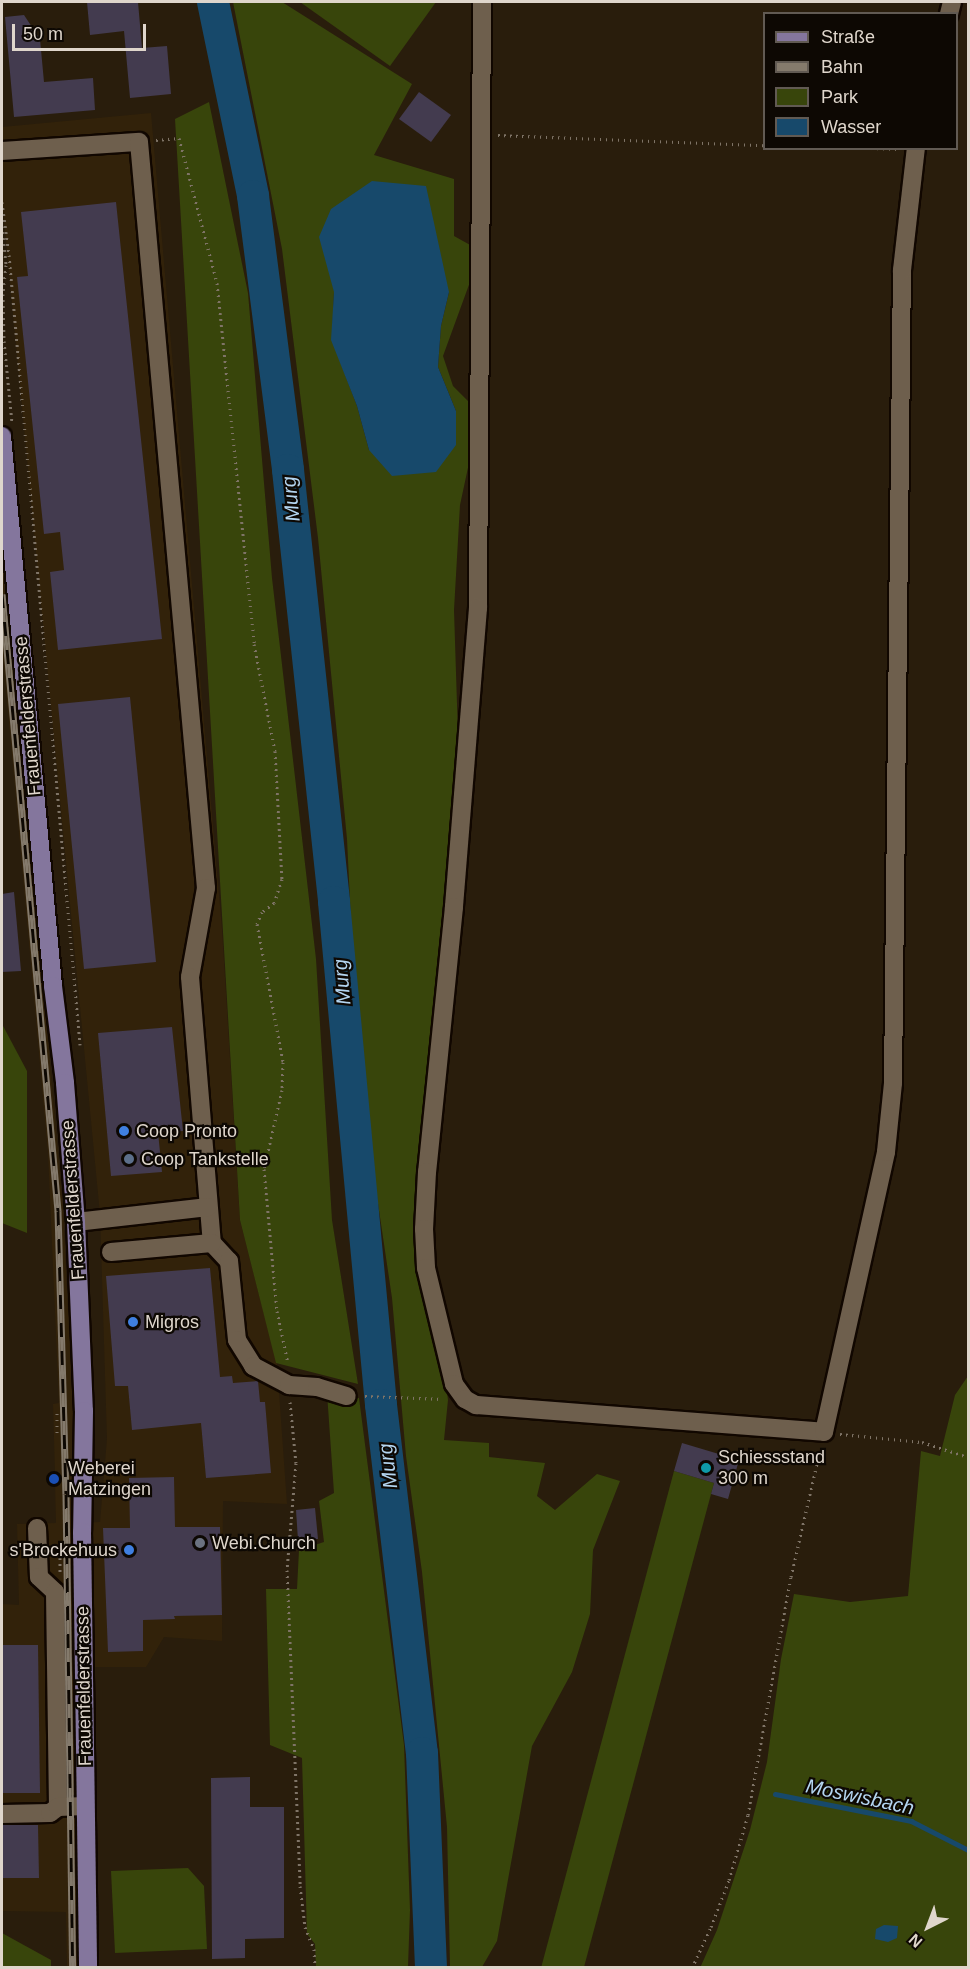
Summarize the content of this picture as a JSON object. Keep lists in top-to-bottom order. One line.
{"streets":{"main road":["Frauenfelderstrasse"]},"water":["Murg","Moswisbach"],"places":["Coop Pronto","Coop Tankstelle","Migros","Schiessstand 300 m","Weberei Matzingen","Webi.Church","s'Brockehuus"],"legend":["Straße","Bahn","Park","Wasser"],"scale_bar":"50 m","north":"bottom left"}
